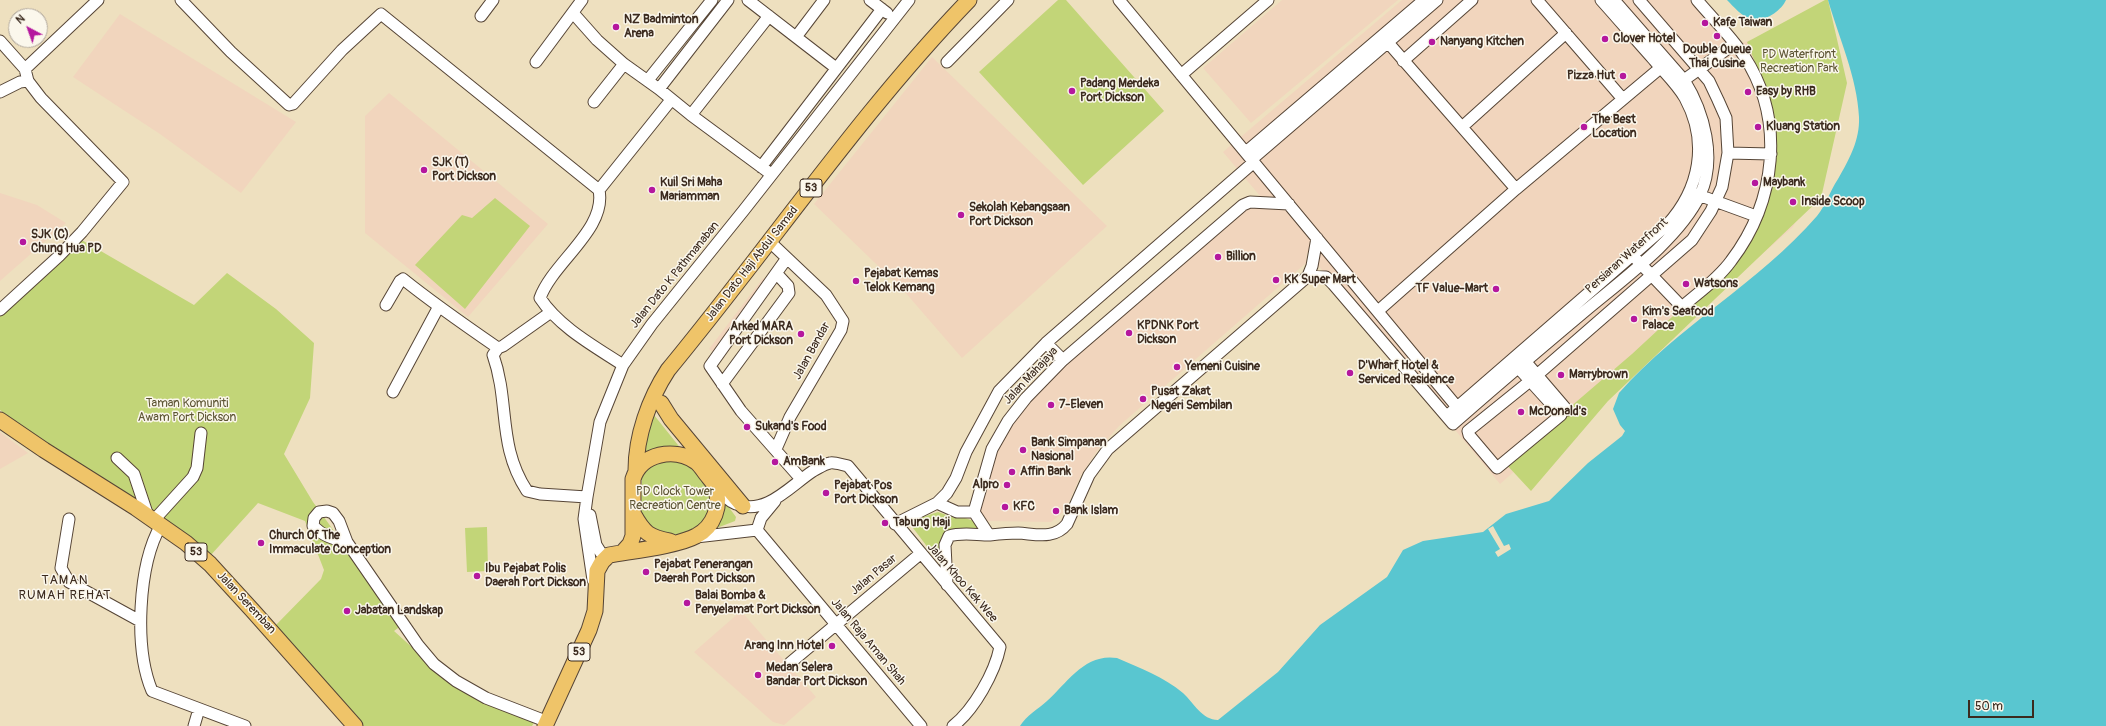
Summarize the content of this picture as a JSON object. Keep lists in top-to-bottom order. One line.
{"streets":{"main road":["53","Jalan Dato Haji Abdul Samad","Jalan Seremban"],"street":["Persiaran Waterfront","Jalan Dato K Pathmanaban","Jalan Bandar","Jalan Mahajaya","Jalan Pasar","Jalan Khoo Kek Wee","Jalan Raja Aman Shah"]},"crossings":[["53","Jalan Dato Haji Abdul Samad"],["53","Jalan Dato K Pathmanaban"],["Jalan Dato Haji Abdul Samad","Jalan Bandar"],["Jalan Pasar","Jalan Khoo Kek Wee"],["Jalan Pasar","Jalan Raja Aman Shah"]],"districts":["TAMAN RUMAH REHAT"],"parks":["PD Waterfront Recreation Park","Taman Komuniti Awam Port Dickson","PD Clock Tower Recreation Centre"],"places":["Kafe Taiwan","NZ Badminton Arena","Double Queue Thai Cusine","Clover Hotel","Nanyang Kitchen","Pizza Hut","Padang Merdeka Port Dickson","Easy by RHB","The Best Location","Kluang Station","SJK (T) Port Dickson","Maybank","Kuil Sri Maha Mariamman","Inside Scoop","Sekolah Kebangsaan Port Dickson","SJK (C) Chung Hua PD","Billion","KK Super Mart","Pejabat Kemas Telok Kemang","Watsons","TF Value-Mart","Kim's Seafood Palace","KPDNK Port Dickson","Arked MARA Port Dickson","Yemeni Cuisine","D'Wharf Hotel & Serviced Residence","Marrybrown","Pusat Zakat Negeri Sembilan","7-Eleven","McDonald's","Sukand's Food","Bank Simpanan Nasional","AmBank","Affin Bank","Alpro","Pejabat Pos Port Dickson","KFC","Bank Islam","Tabung Haji","Church Of The Immaculate Conception","Pejabat Penerangan Daerah Port Dickson","Ibu Pejabat Polis Daerah Port Dickson","Balai Bomba & Penyelamat Port Dickson","Jabatan Landskap","Arang Inn Hotel","Medan Selera Bandar Port Dickson"],"scale_bar":"50 m","north":"top left"}
